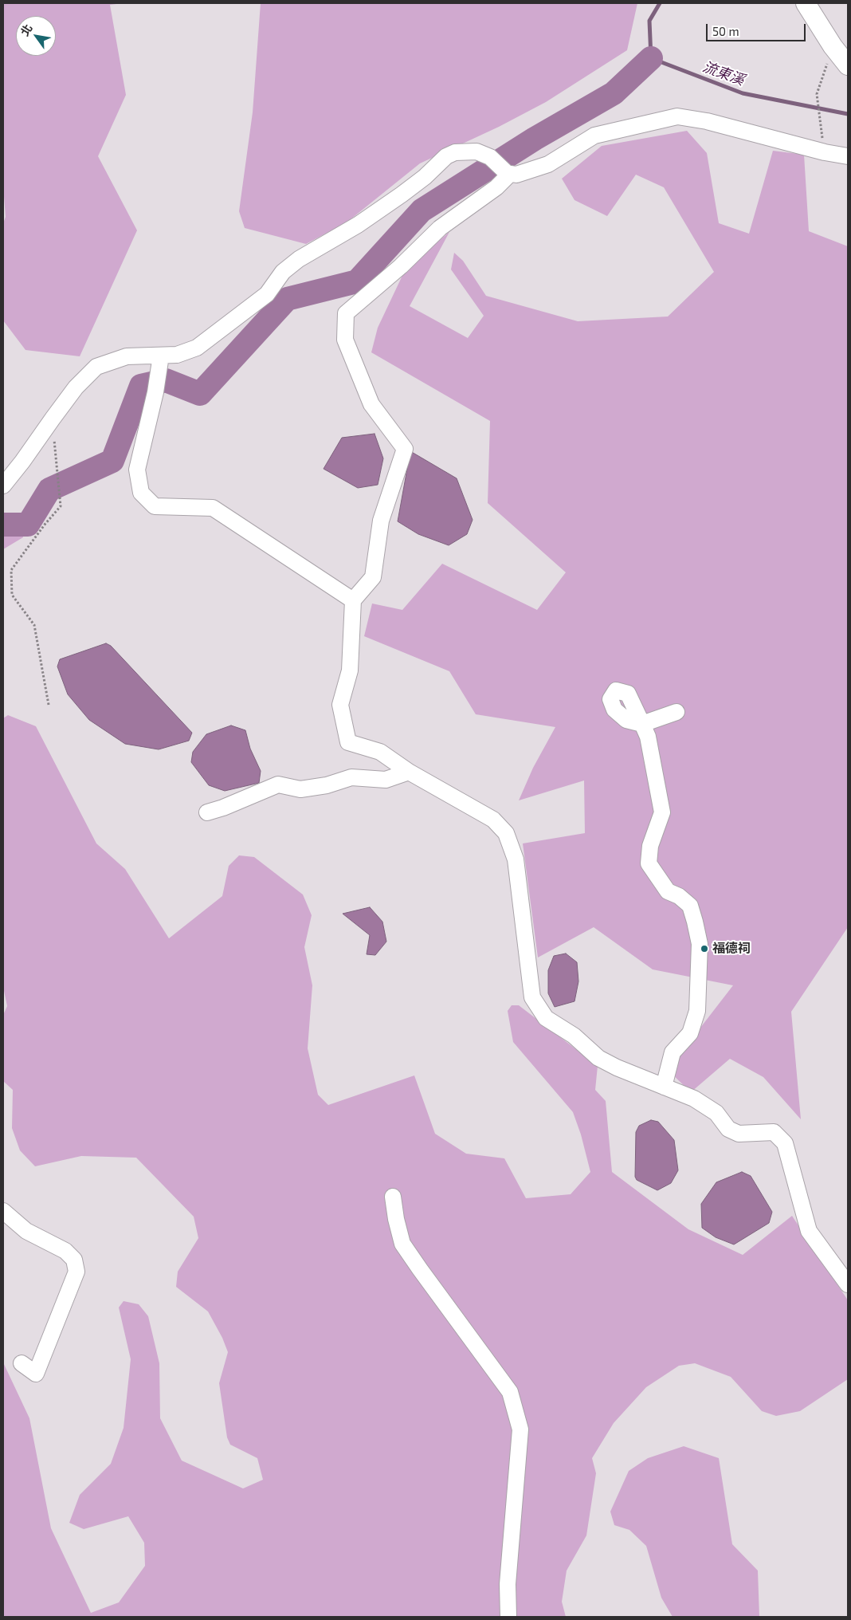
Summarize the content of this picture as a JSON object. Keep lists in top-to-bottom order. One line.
{"water":["流東溪"],"places":["福德祠"],"scale_bar":"50 m","north":"top left"}
